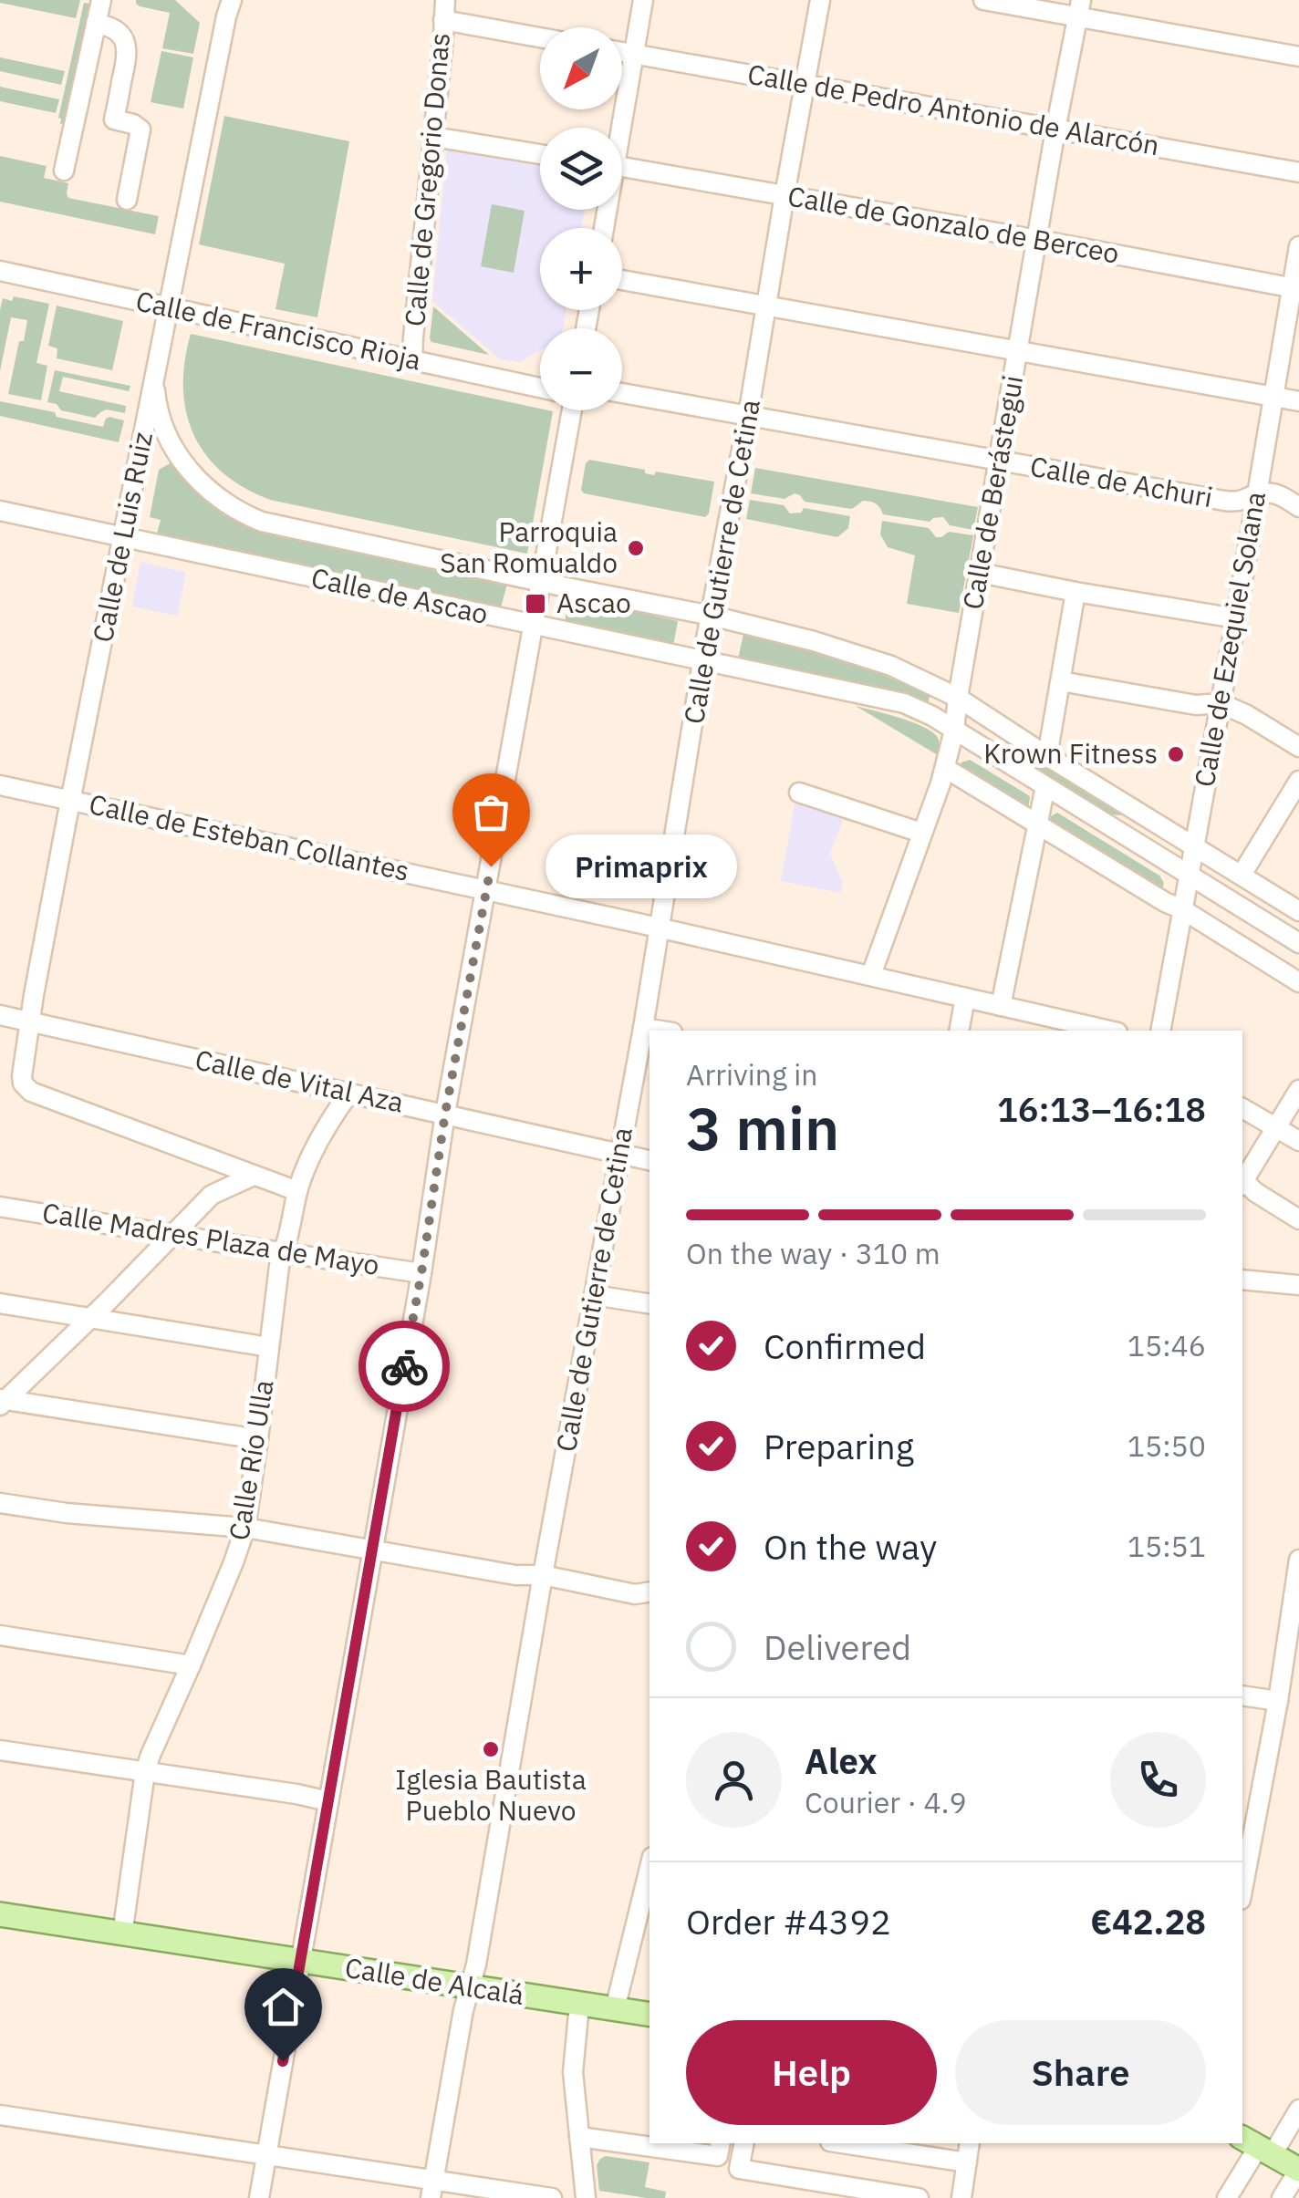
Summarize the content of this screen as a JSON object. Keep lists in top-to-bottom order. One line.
{"streets":{"main road":["Calle de Alcalá"],"street":["Calle de Pedro Antonio de Alarcón","Calle de Gregorio Donas","Calle de Gonzalo de Berceo","Calle de Francisco Rioja","Calle de Achuri","Calle de Berástegui","Calle de Luis Ruiz","Calle de Gutierre de Cetina","Calle de Ascao","Calle de Ezequiel Solana","Calle de Esteban Collantes","Calle de Vital Aza","Calle Madres Plaza de Mayo","Calle Río Ulla"]},"crossings":[["Calle de Pedro Antonio de Alarcón","Calle de Berástegui"],["Calle de Pedro Antonio de Alarcón","Calle de Gutierre de Cetina"],["Calle de Gregorio Donas","Calle de Francisco Rioja"],["Calle de Gonzalo de Berceo","Calle de Berástegui"],["Calle de Gonzalo de Berceo","Calle de Gutierre de Cetina"],["Calle de Gonzalo de Berceo","Calle de Ezequiel Solana"],["Calle de Francisco Rioja","Calle de Luis Ruiz"],["Calle de Achuri","Calle de Berástegui"],["Calle de Achuri","Calle de Gutierre de Cetina"],["Calle de Achuri","Calle de Ezequiel Solana"],["Calle de Berástegui","Calle de Ascao"],["Calle de Berástegui","Calle de Esteban Collantes"],["Calle de Luis Ruiz","Calle de Ascao"],["Calle de Luis Ruiz","Calle de Esteban Collantes"],["Calle de Luis Ruiz","Calle de Vital Aza"],["Calle de Gutierre de Cetina","Calle de Ascao"],["Calle de Gutierre de Cetina","Calle de Esteban Collantes"],["Calle de Gutierre de Cetina","Calle de Vital Aza"],["Calle de Gutierre de Cetina","Calle de Alcalá"],["Calle de Vital Aza","Calle Río Ulla"],["Calle Madres Plaza de Mayo","Calle Río Ulla"],["Calle Río Ulla","Calle de Alcalá"]],"places":{"other":["Parroquia San Romualdo","Krown Fitness","Primaprix","Iglesia Bautista Pueblo Nuevo"],"transit":["Ascao"]},"north":"bottom left","page":{"map_buttons":["+","−"],"bubble":"Primaprix","heading":["3 min","Arriving in","16:13–16:18"],"panel":["Alex","Courier · 4.9","Order #4392","€42.28"],"bar":"On the way · 310 m","list":[["Confirmed","15:46"],["Preparing","15:50"],["On the way","15:51"],"Delivered"],"buttons":["Help","Share"]}}
